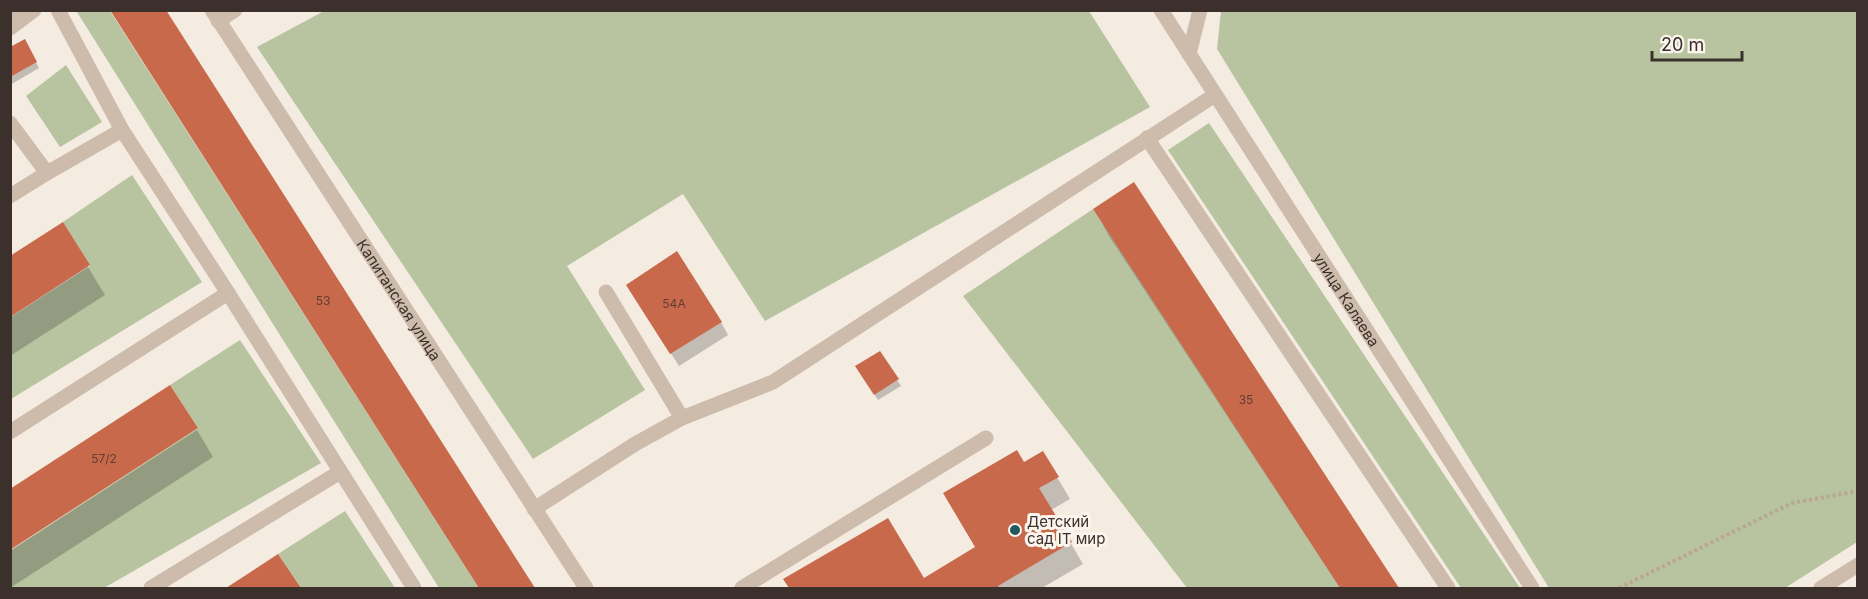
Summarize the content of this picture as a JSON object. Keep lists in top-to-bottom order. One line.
{"streets":{"street":["Капитанская улица","улица Каляева"]},"places":["Детский сад IT мир"],"house_numbers":["53","54А","35","57/2"],"scale_bar":"20 m"}
